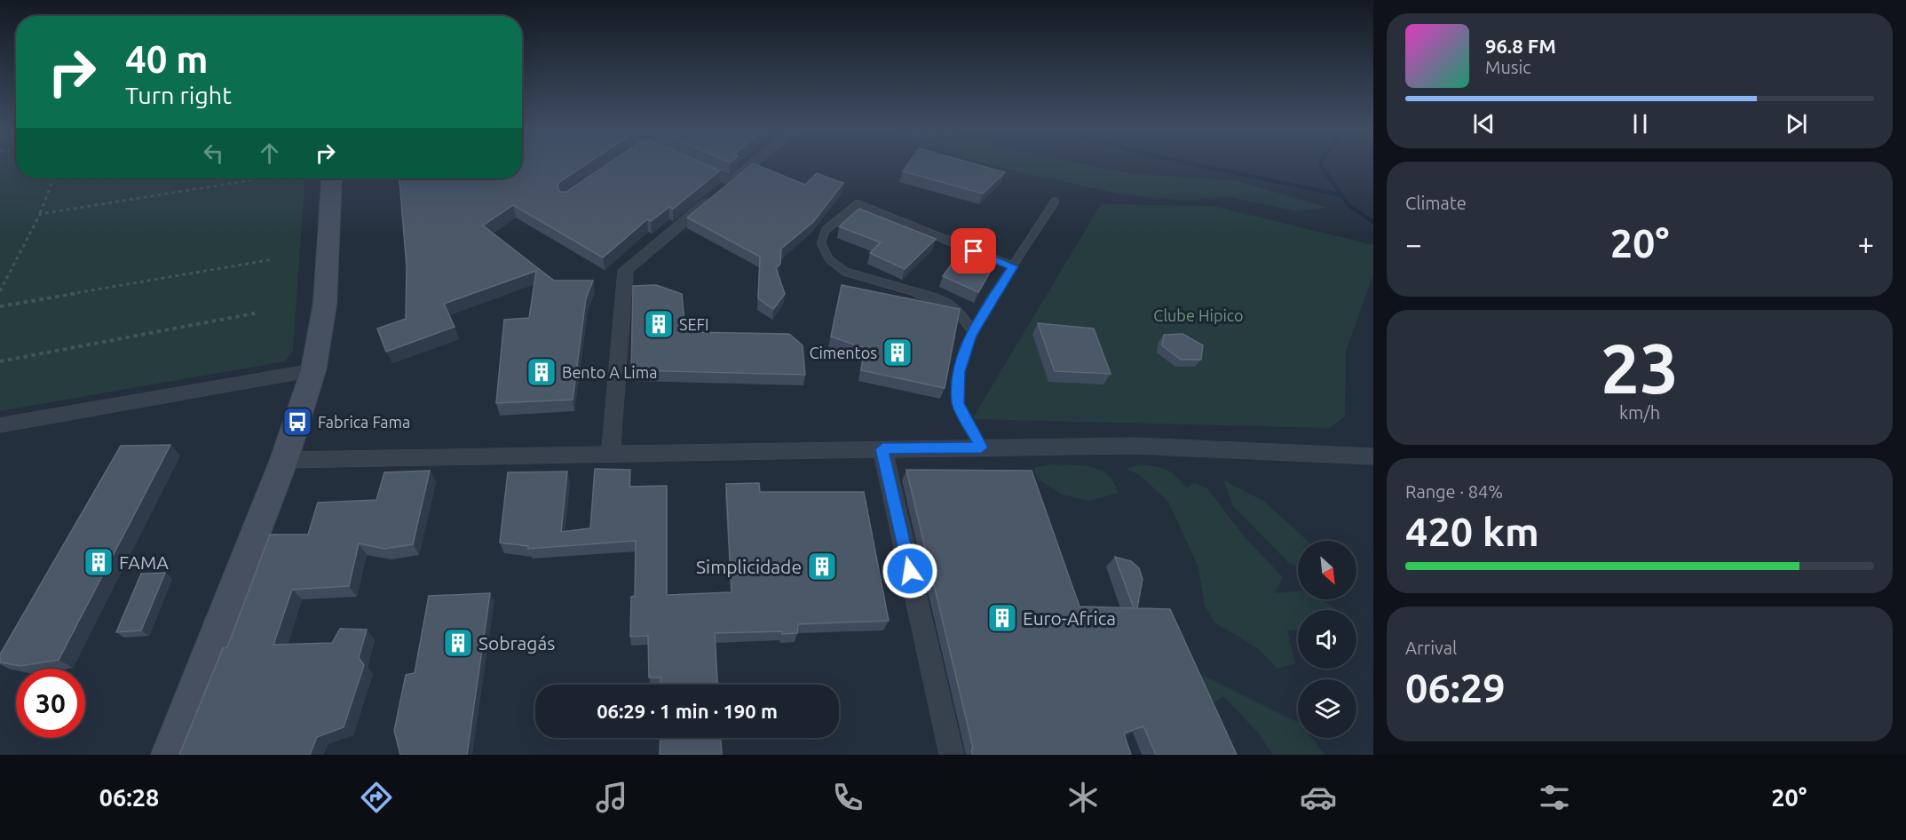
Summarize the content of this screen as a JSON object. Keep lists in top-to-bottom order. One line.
{"parks":["Clube Hipico"],"places":{"building":["SEFI","Cimentos","Bento A Lima","FAMA","Simplicidade","Euro-Africa","Sobragás"],"bus stop":["Fabrica Fama"]},"north":"bottom right","page":{"turn":["40 m","Turn right"],"song":["96.8 FM","Music"],"tile":["Climate",["23","km/h"],["Range · 84%","420 km"],["Arrival","06:29"]],"heat":["−","20°","+"],"limit":"30","trip":"06:29 · 1 min · 190 m","tabs":["06:28","20°"]}}
